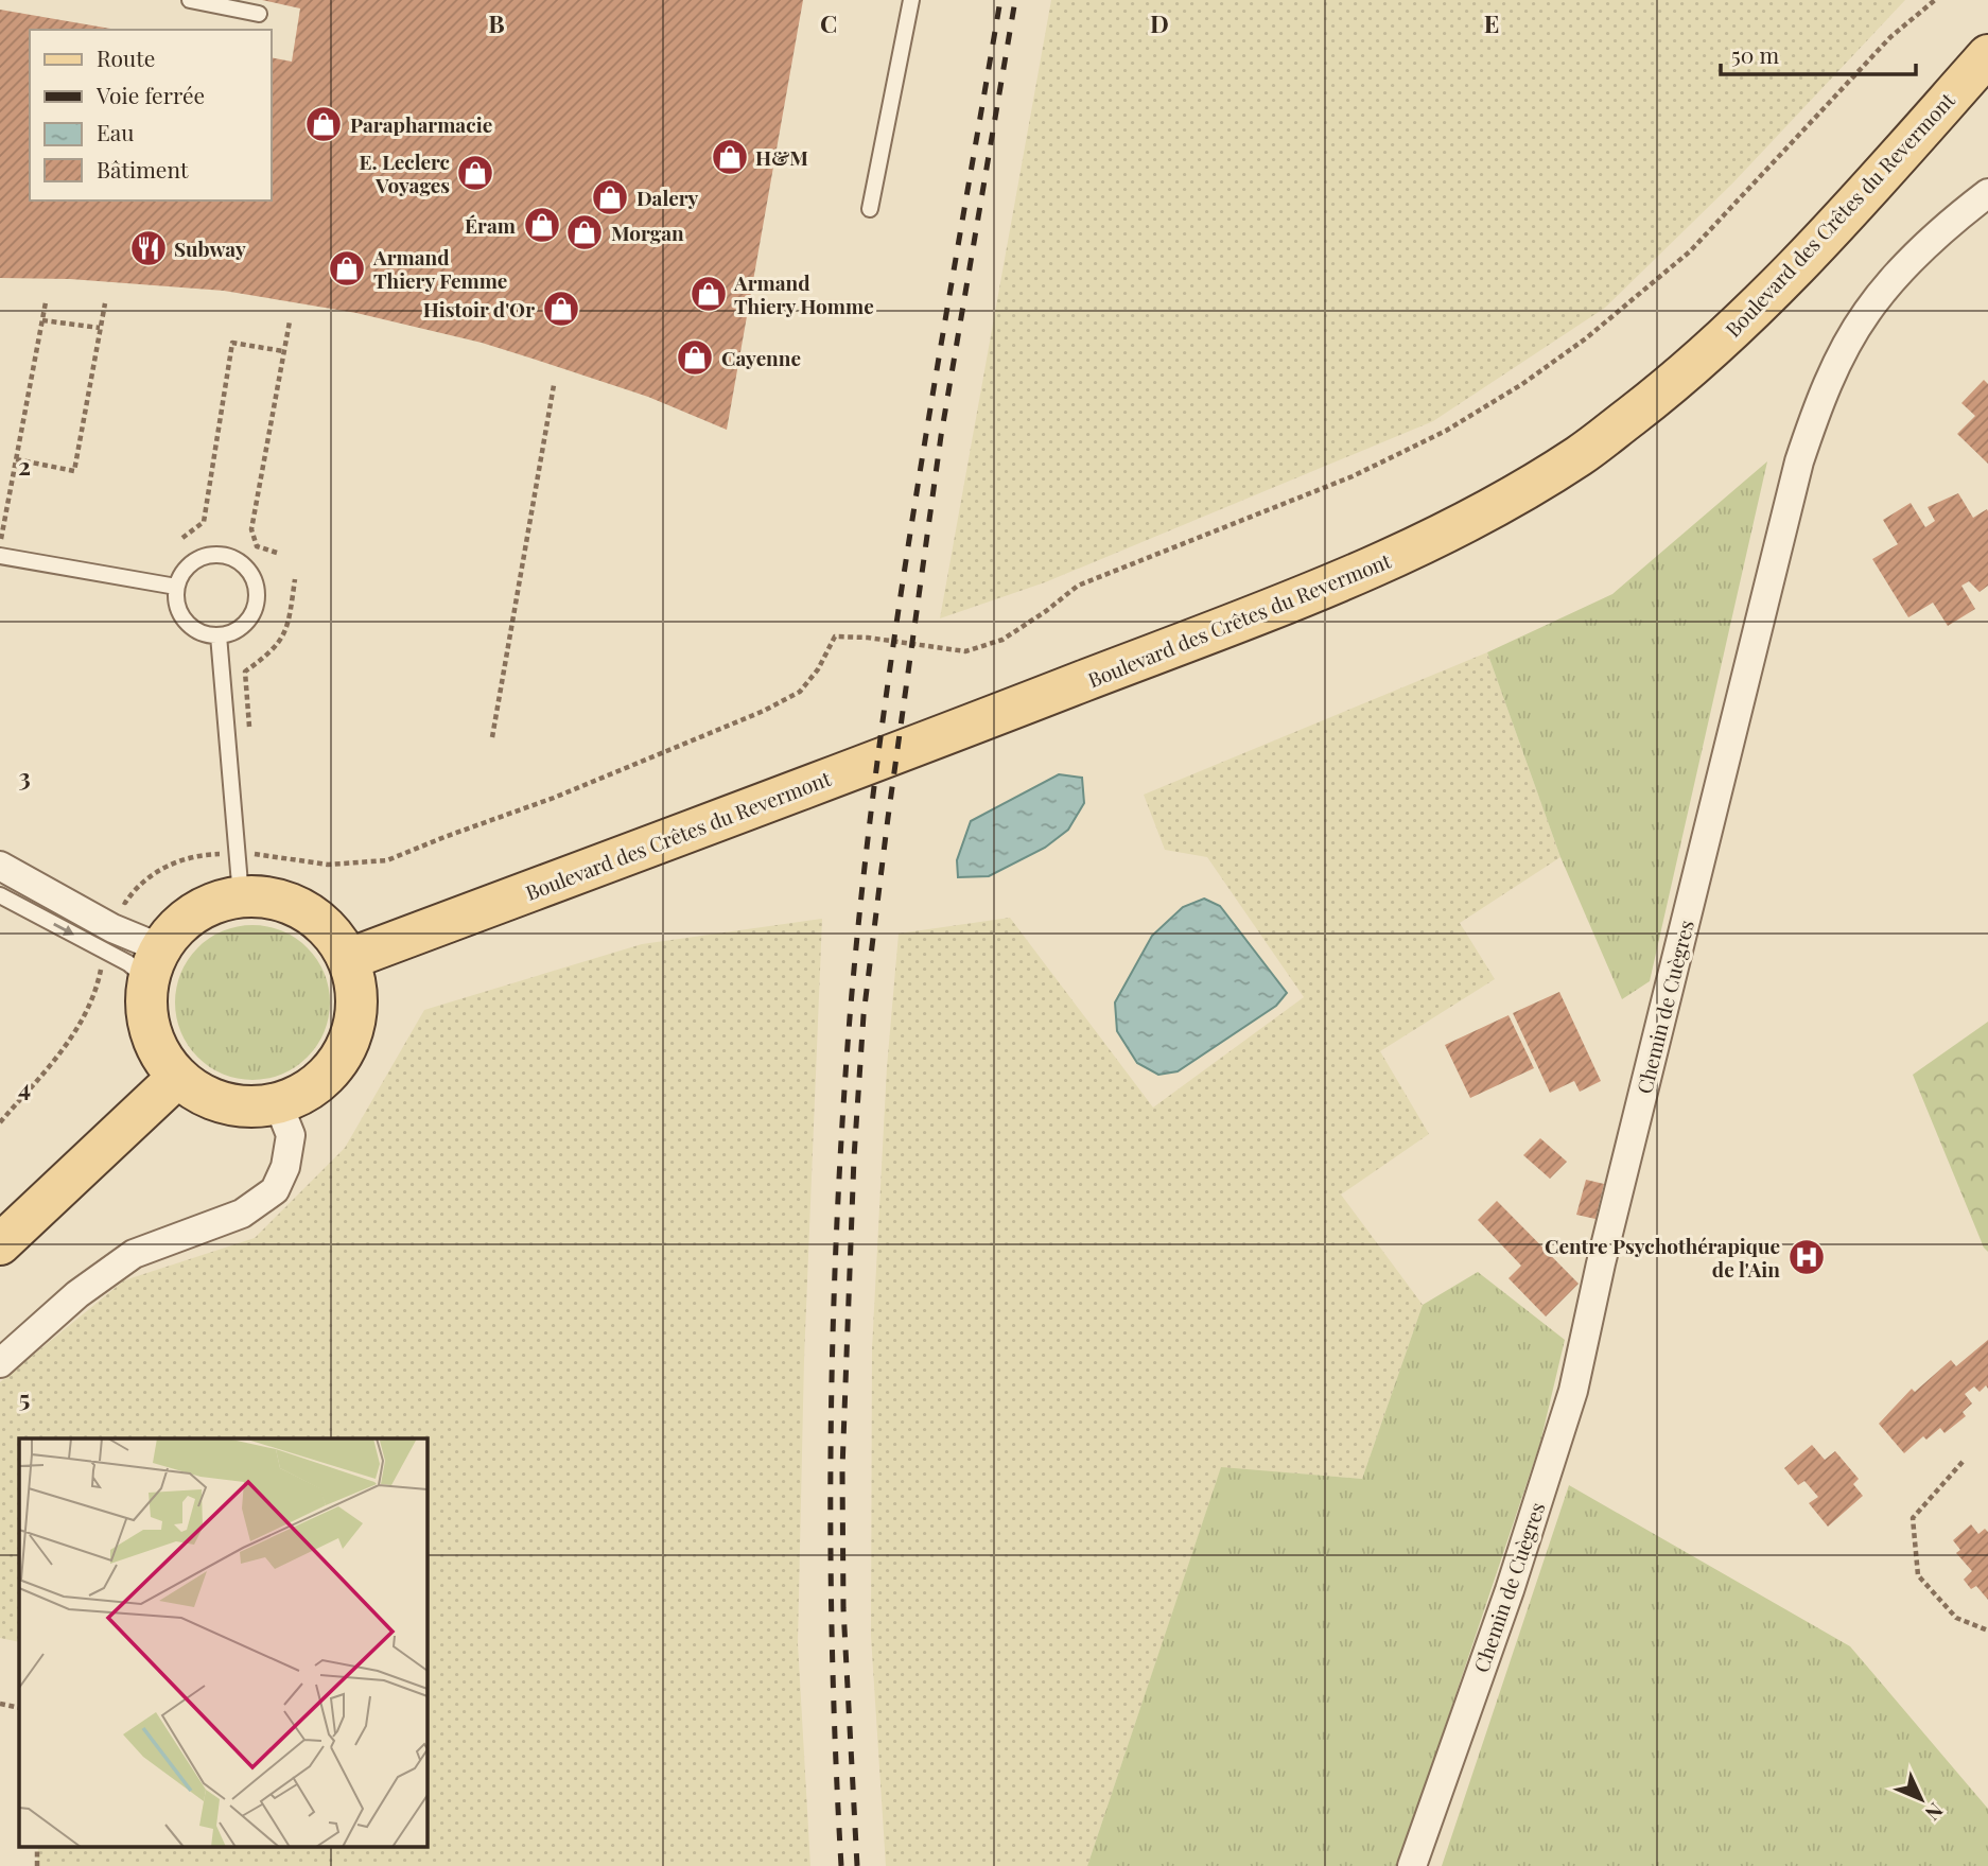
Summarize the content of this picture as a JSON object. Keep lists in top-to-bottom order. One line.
{"streets":{"main road":["Boulevard des Crêtes du Revermont"],"street":["Chemin de Cuègres"]},"places":{"shop":["Parapharmacie","H&M","E. Leclerc Voyages","Dalery","Éram","Morgan","Armand Thiery Femme","Armand Thiery Homme","Histoir d'Or","Cayenne"],"restaurant":["Subway"],"hospital":["Centre Psychothérapique de l'Ain"]},"legend":["Route","Voie ferrée","Eau","Bâtiment"],"scale_bar":"50 m","north":"bottom right","grid":{"columns":["B","C","D","E"],"rows":["2","3","4","5"]}}
